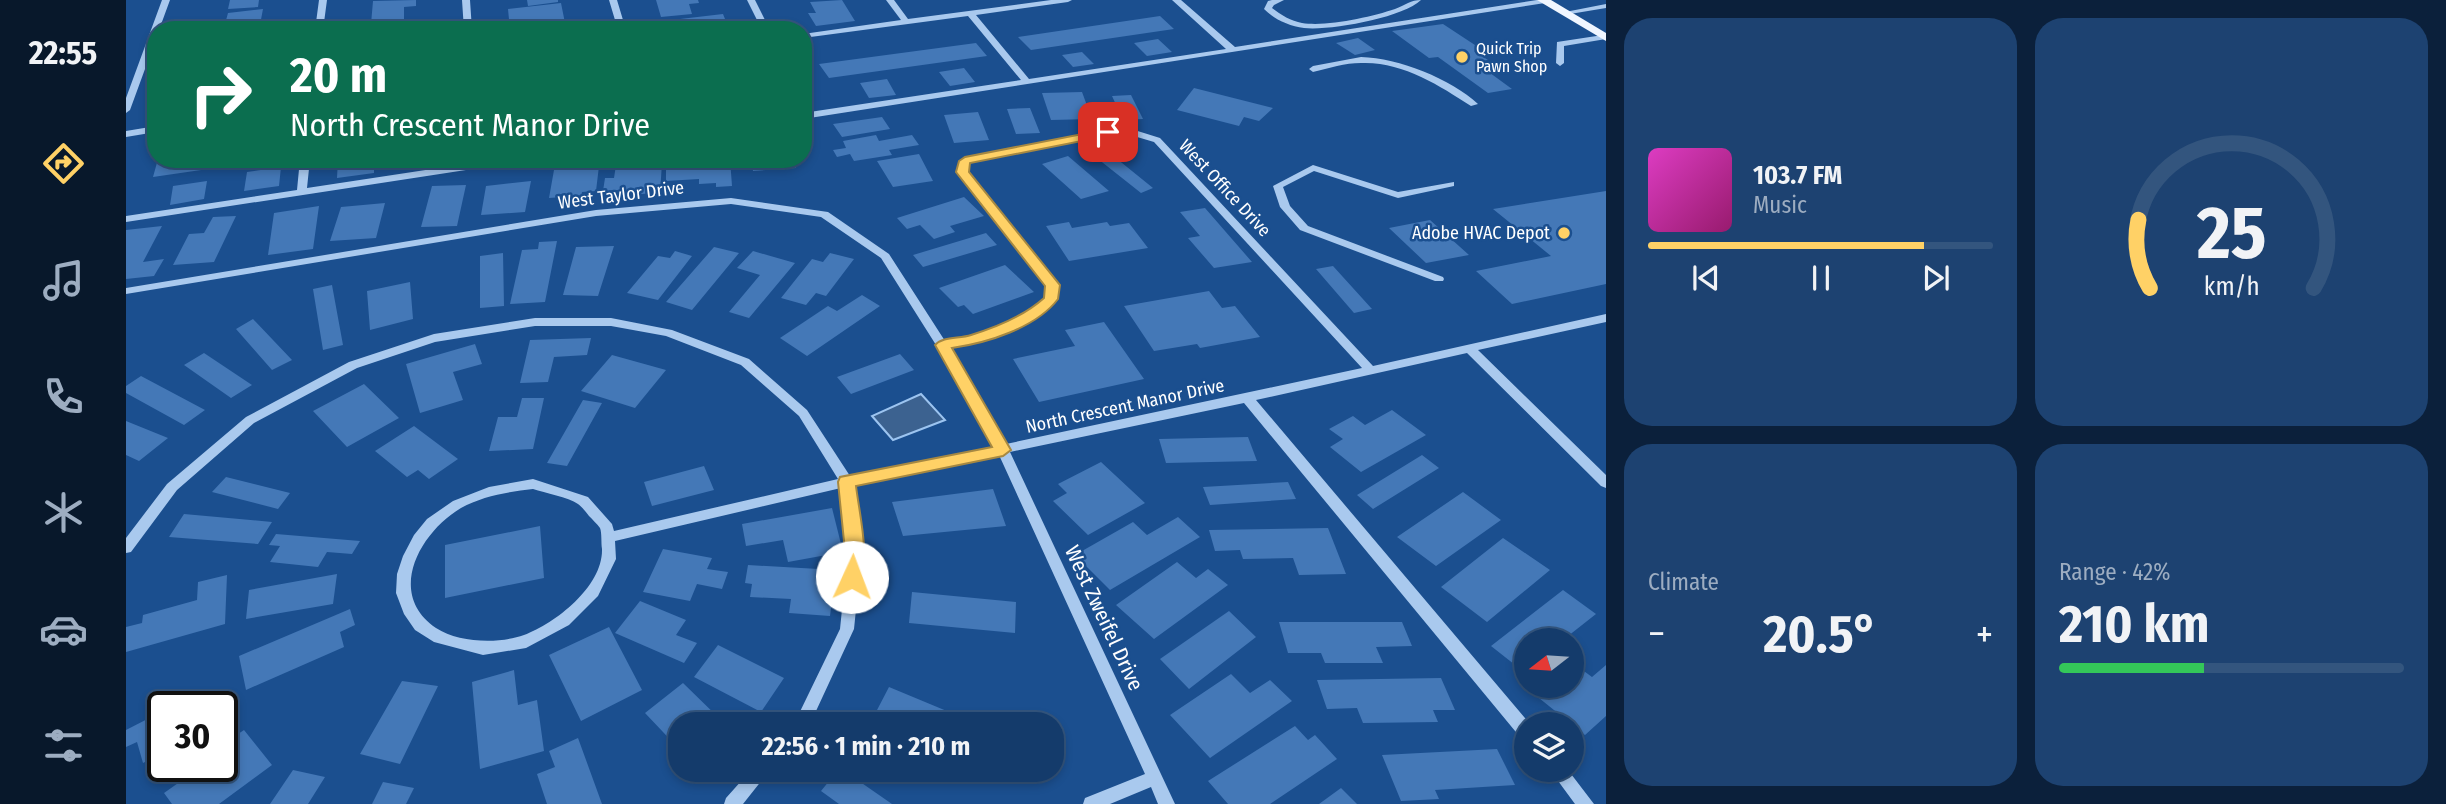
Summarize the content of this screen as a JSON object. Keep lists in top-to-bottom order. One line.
{"streets":{"street":["West Office Drive","West Taylor Drive","North Crescent Manor Drive","West Zweifel Drive"]},"crossings":[["West Office Drive","West Taylor Drive"],["West Office Drive","North Crescent Manor Drive"],["West Taylor Drive","North Crescent Manor Drive"],["West Taylor Drive","West Zweifel Drive"],["North Crescent Manor Drive","West Zweifel Drive"]],"places":["Quick Trip Pawn Shop","Adobe HVAC Depot"],"north":"left","page":{"tabs":"22:55","turn":["20 m","North Crescent Manor Drive"],"song":["103.7 FM","Music"],"tile":["Climate",["Range · 42%","210 km"]],"heat":["−","20.5°","+"],"limit":"30","trip":"22:56 · 1 min · 210 m","gauge":["25","km/h"]}}
